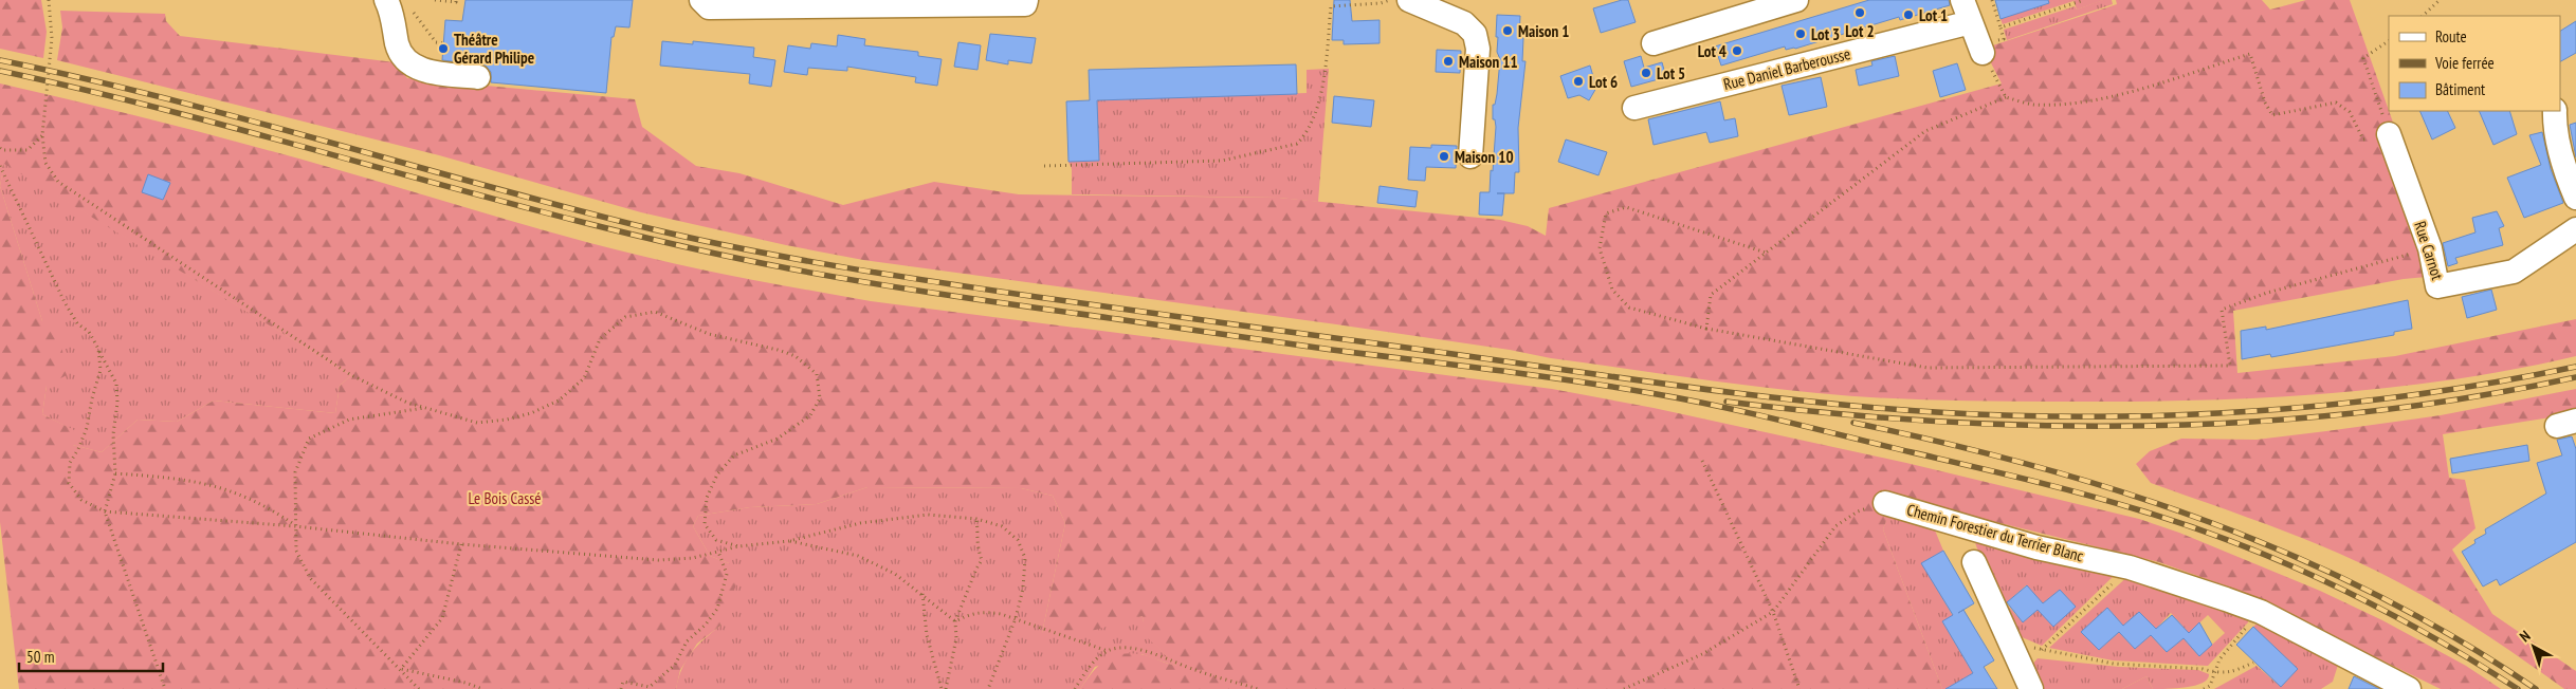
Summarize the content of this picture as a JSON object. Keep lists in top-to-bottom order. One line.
{"streets":{"street":["Rue Daniel Barberousse","Rue Carnot","Chemin Forestier du Terrier Blanc"]},"parks":["Le Bois Cassé"],"places":["Lot 2","Lot 1","Maison 1","Lot 3","Théâtre Gérard Philipe","Lot 4","Maison 11","Lot 5","Lot 6","Maison 10"],"legend":["Route","Voie ferrée","Bâtiment"],"scale_bar":"50 m","north":"top left"}
